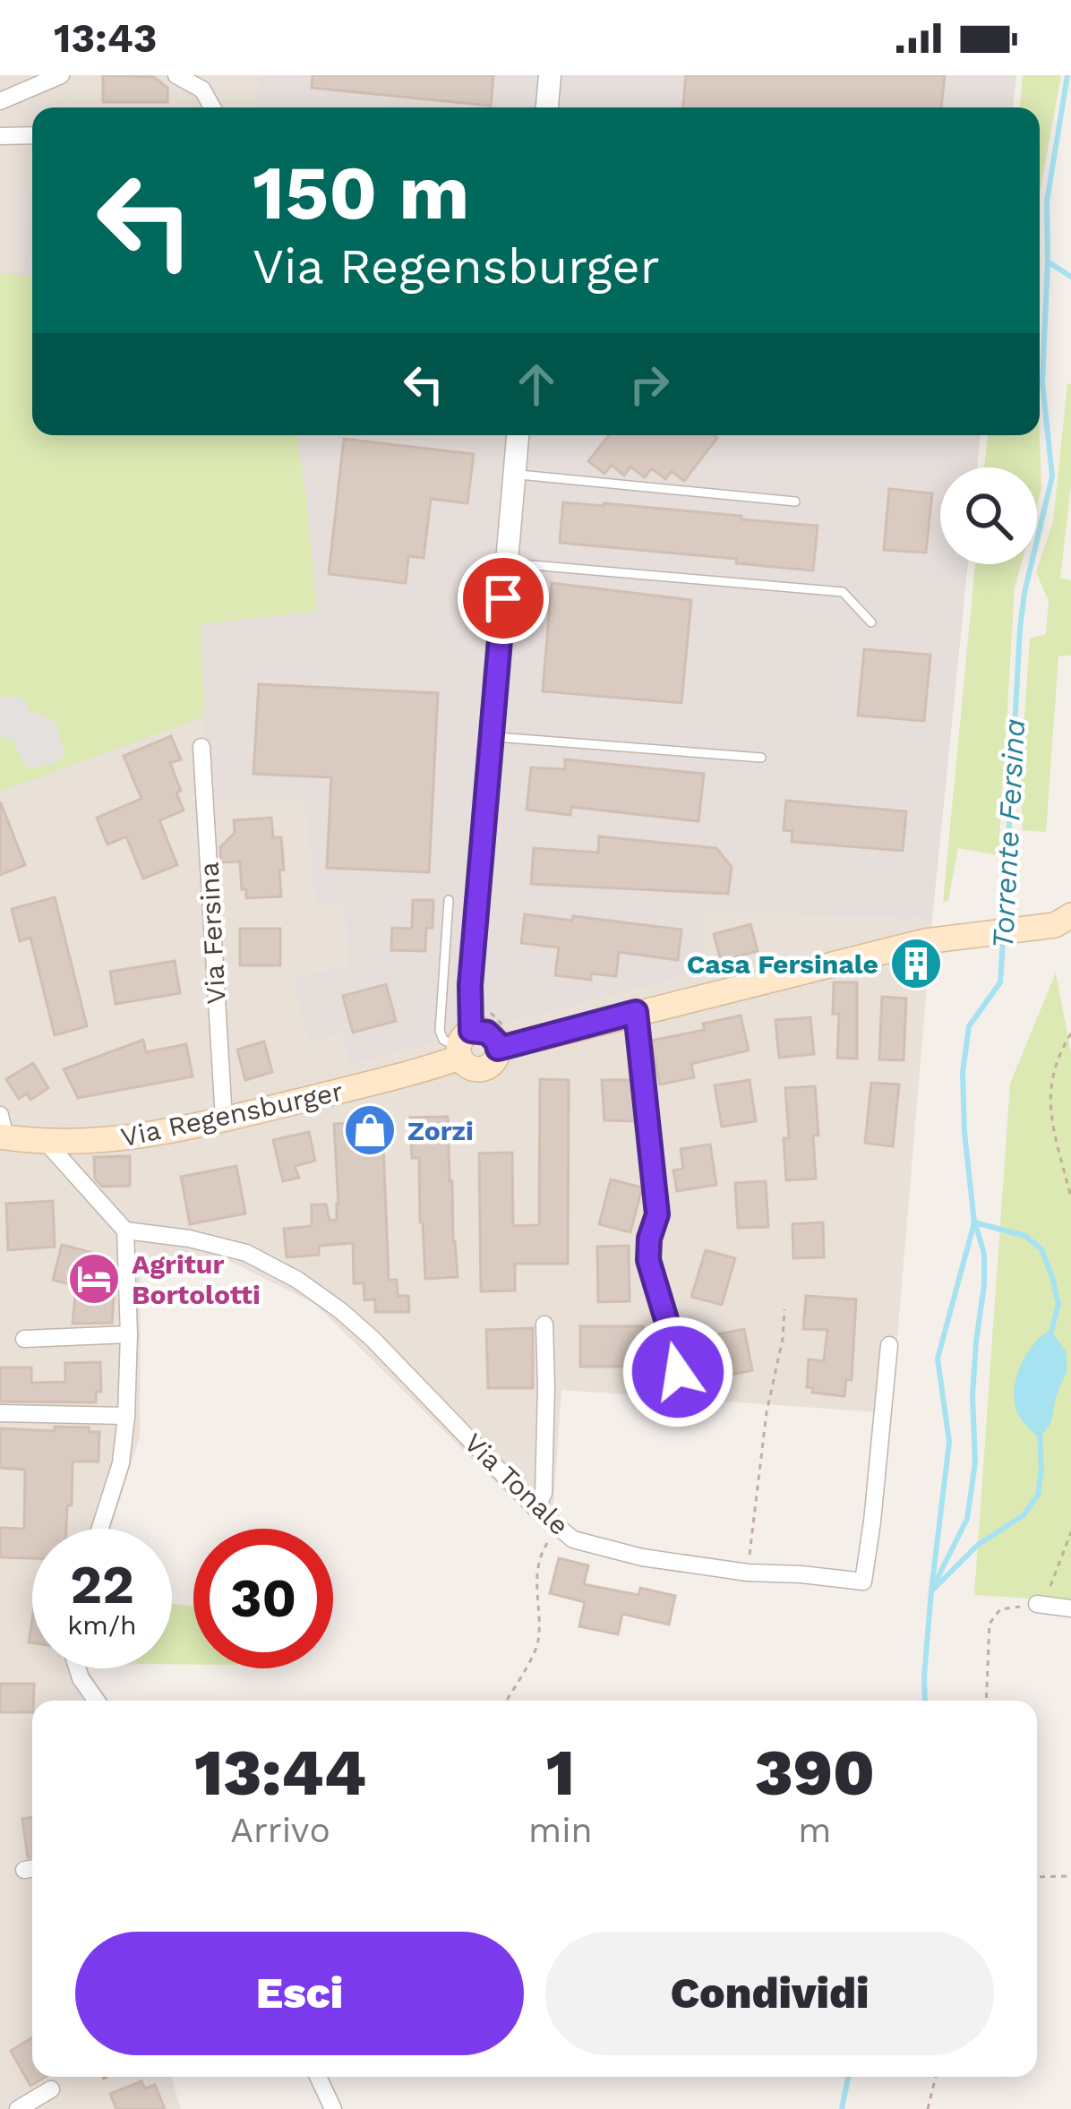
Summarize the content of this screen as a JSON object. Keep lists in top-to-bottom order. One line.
{"streets":{"main road":["Via Regensburger"],"street":["Via Fersina","Via Tonale"]},"crossings":[["Via Fersina","Via Regensburger"]],"water":["Torrente Fersina"],"places":{"building":["Casa Fersinale"],"shop":["Zorzi"],"hotel":["Agritur Bortolotti"]},"page":{"status":"13:43","turn":["150 m","Via Regensburger"],"speed":"22 km/h","limit":"30","eta":["13:44","Arrivo","1","min","390","m"],"buttons":["Esci","Condividi"]}}
